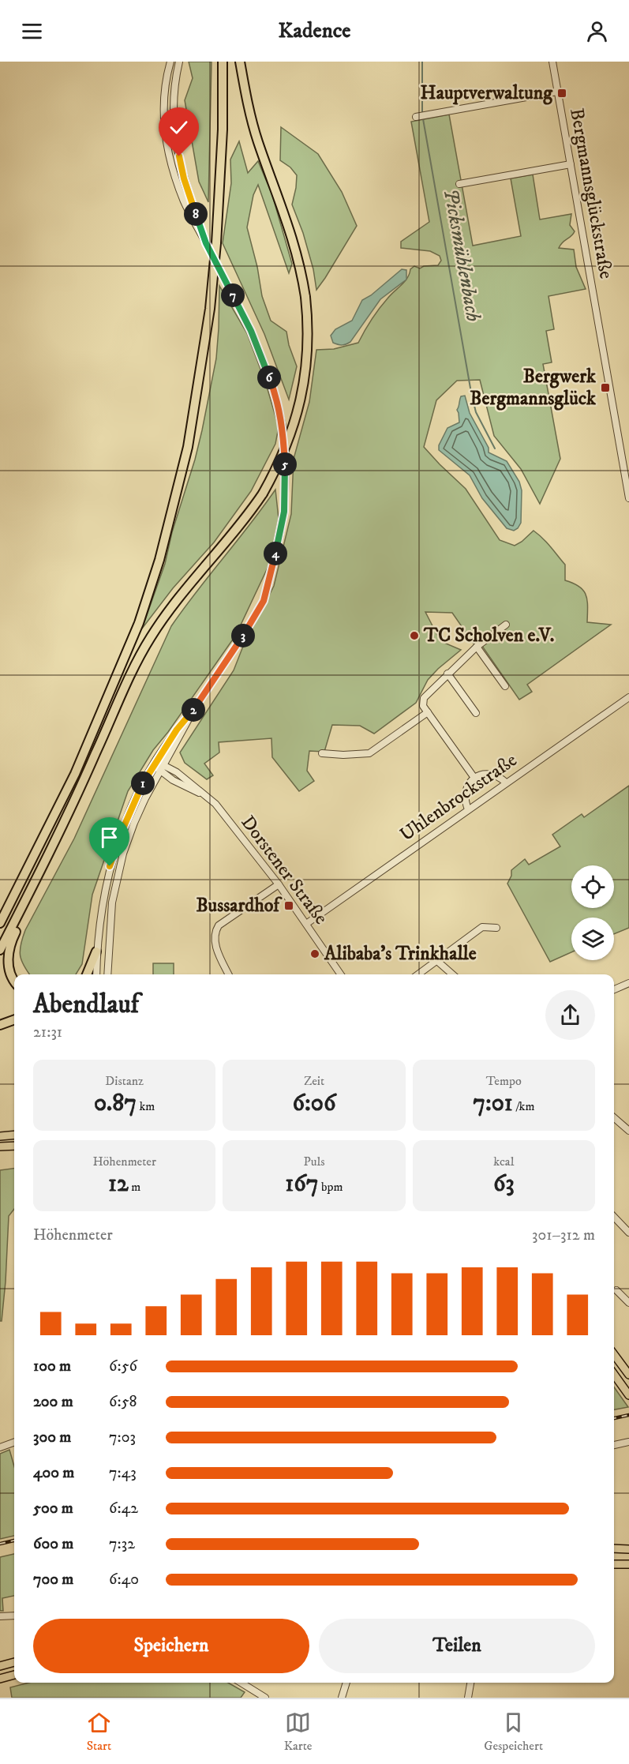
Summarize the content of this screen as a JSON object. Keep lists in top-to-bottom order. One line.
{"streets":{"street":["Bergmannsglückstraße","Uhlenbrockstraße","Dorstener Straße"]},"crossings":[["Uhlenbrockstraße","Dorstener Straße"]],"water":["Picksmühlenbach"],"places":{"transit":["Hauptverwaltung","Bergwerk Bergmannsglück","Bussardhof"],"other":["TC Scholven e.V.","Alibaba's Trinkhalle"]},"page":{"header":"Kadence","pins":["8","7","6","5","4","3","2","1"],"heading":["Abendlauf","21:31"],"stats":[["Distanz","0.87 km"],["Zeit","6:06"],["Tempo","7:01 /km"],["Höhenmeter","12 m"],["Puls","167 bpm"],["kcal","63"]],"chart":["Höhenmeter","301–312 m"],"list":[{"name":"100 m","note":"6:56"},{"name":"200 m","note":"6:58"},{"name":"300 m","note":"7:03"},{"name":"400 m","note":"7:43"},{"name":"500 m","note":"6:42"},{"name":"600 m","note":"7:32"},{"name":"700 m","note":"6:40"}],"buttons":["Speichern","Teilen"],"tabs":["Start","Karte","Gespeichert"]}}
